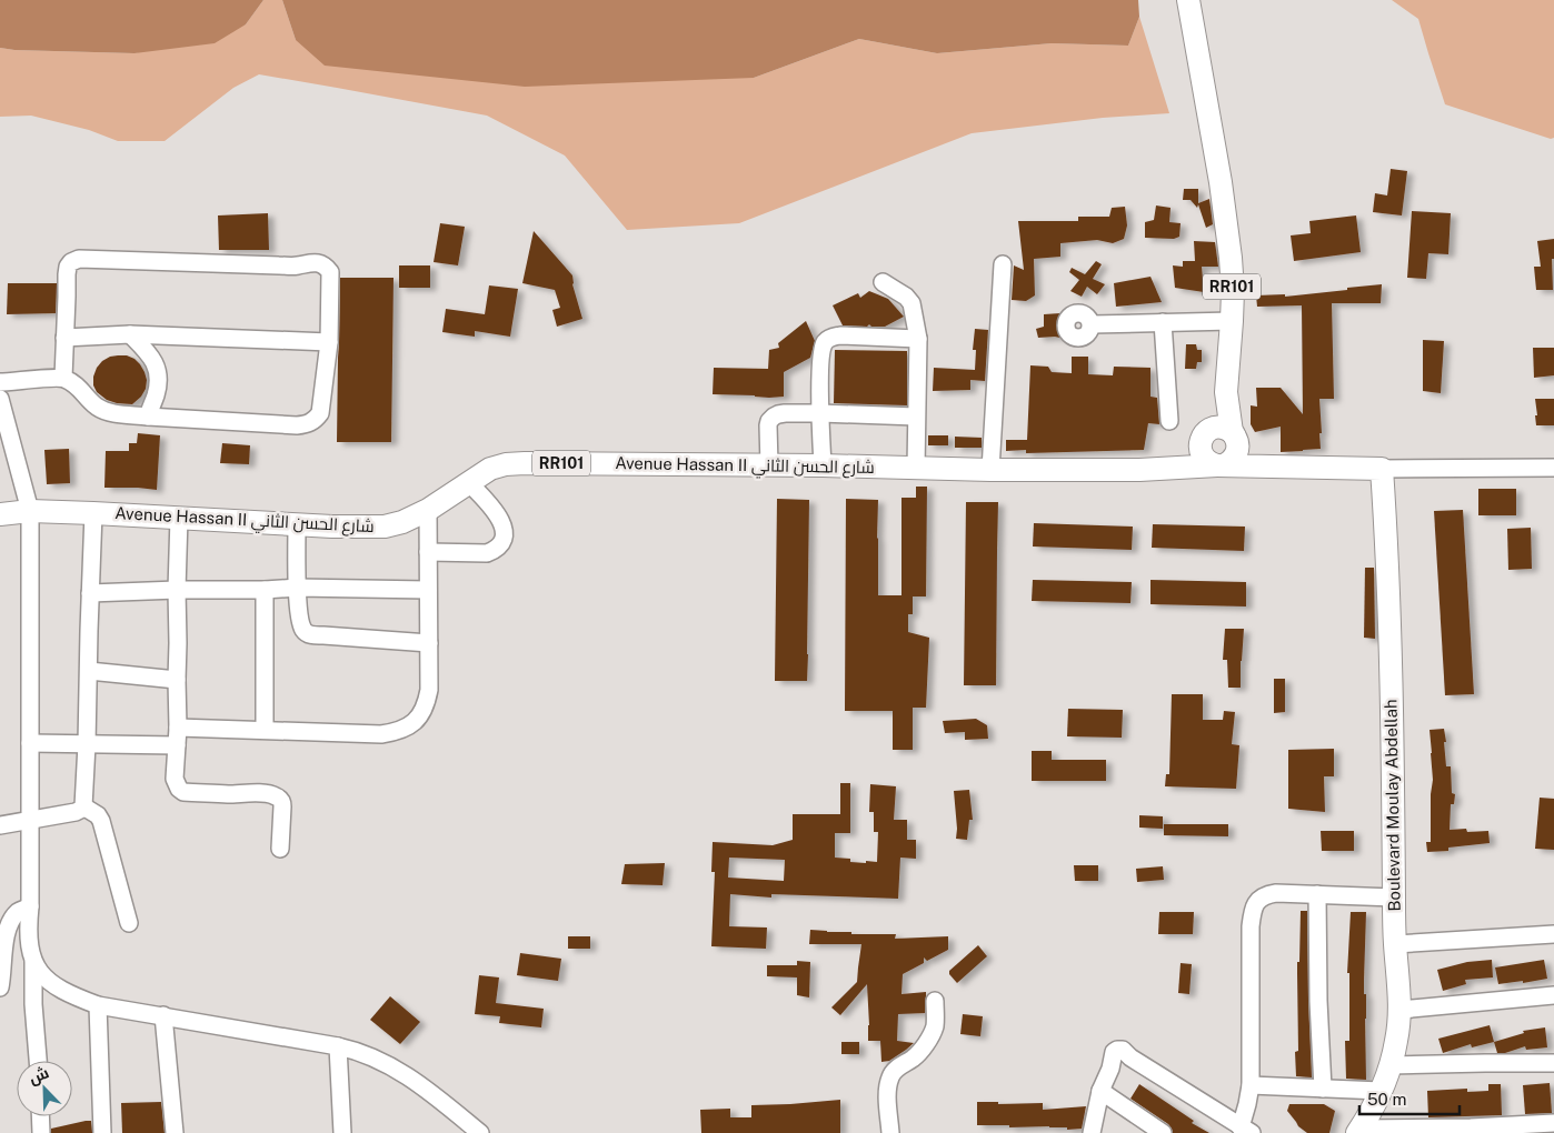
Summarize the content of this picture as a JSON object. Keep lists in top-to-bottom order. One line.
{"streets":{"main road":["RR101","Avenue Hassan II شارع الحسن الثاني","Boulevard Moulay Abdellah"]},"crossings":[["RR101","Avenue Hassan II شارع الحسن الثاني"],["Avenue Hassan II شارع الحسن الثاني","Boulevard Moulay Abdellah"]],"scale_bar":"50 m","north":"top left"}
